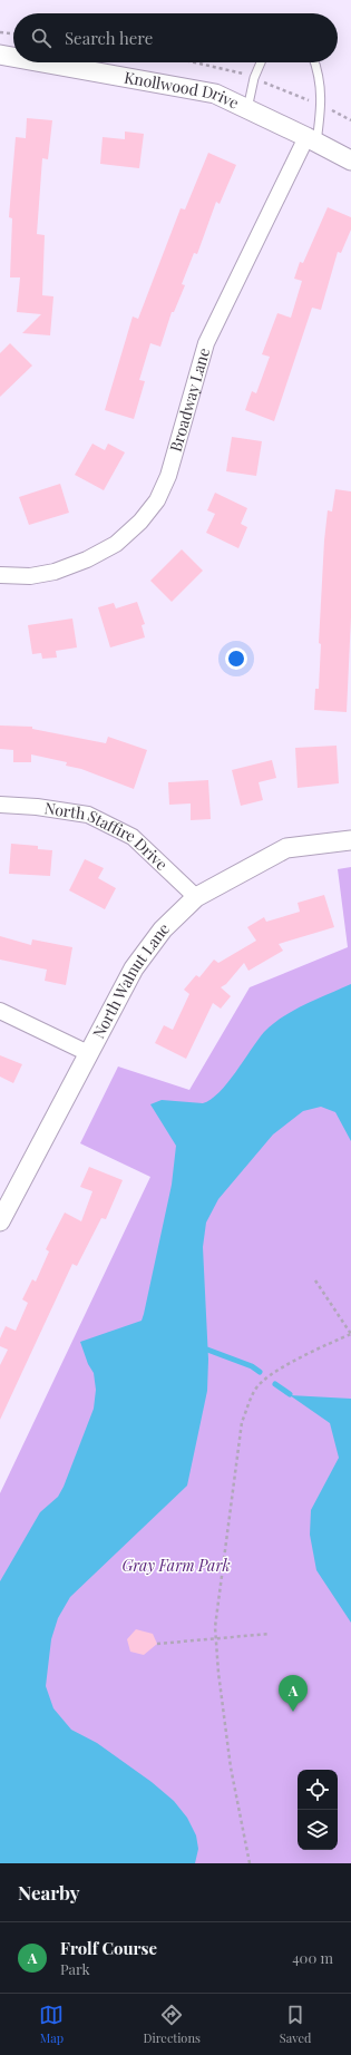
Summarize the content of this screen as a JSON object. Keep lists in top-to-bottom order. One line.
{"streets":{"street":["Knollwood Drive","Broadway Lane","North Staffire Drive","North Walnut Lane"]},"crossings":[["Knollwood Drive","Broadway Lane"],["North Staffire Drive","North Walnut Lane"]],"parks":["Gray Farm Park"],"page":{"search":"Search here","pins":"A","heading":"Nearby","list":[{"mark":"A","name":"Frolf Course","note":"Park","value":"400 m"}],"nav":["Map","Directions","Saved"]}}
